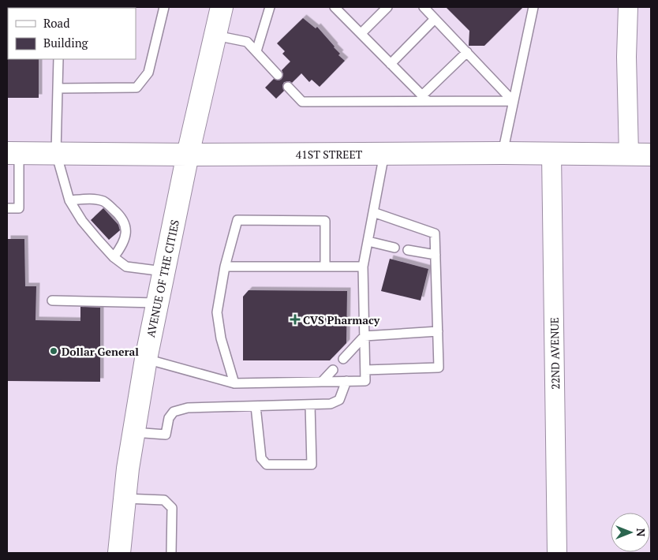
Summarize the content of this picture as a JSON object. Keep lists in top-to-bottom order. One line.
{"streets":{"street":["41ST STREET","AVENUE OF THE CITIES","22ND AVENUE"]},"crossings":[["41ST STREET","AVENUE OF THE CITIES"],["41ST STREET","22ND AVENUE"]],"places":{"health":["CVS Pharmacy"],"other":["Dollar General"]},"legend":["Road","Building"],"north":"right"}
